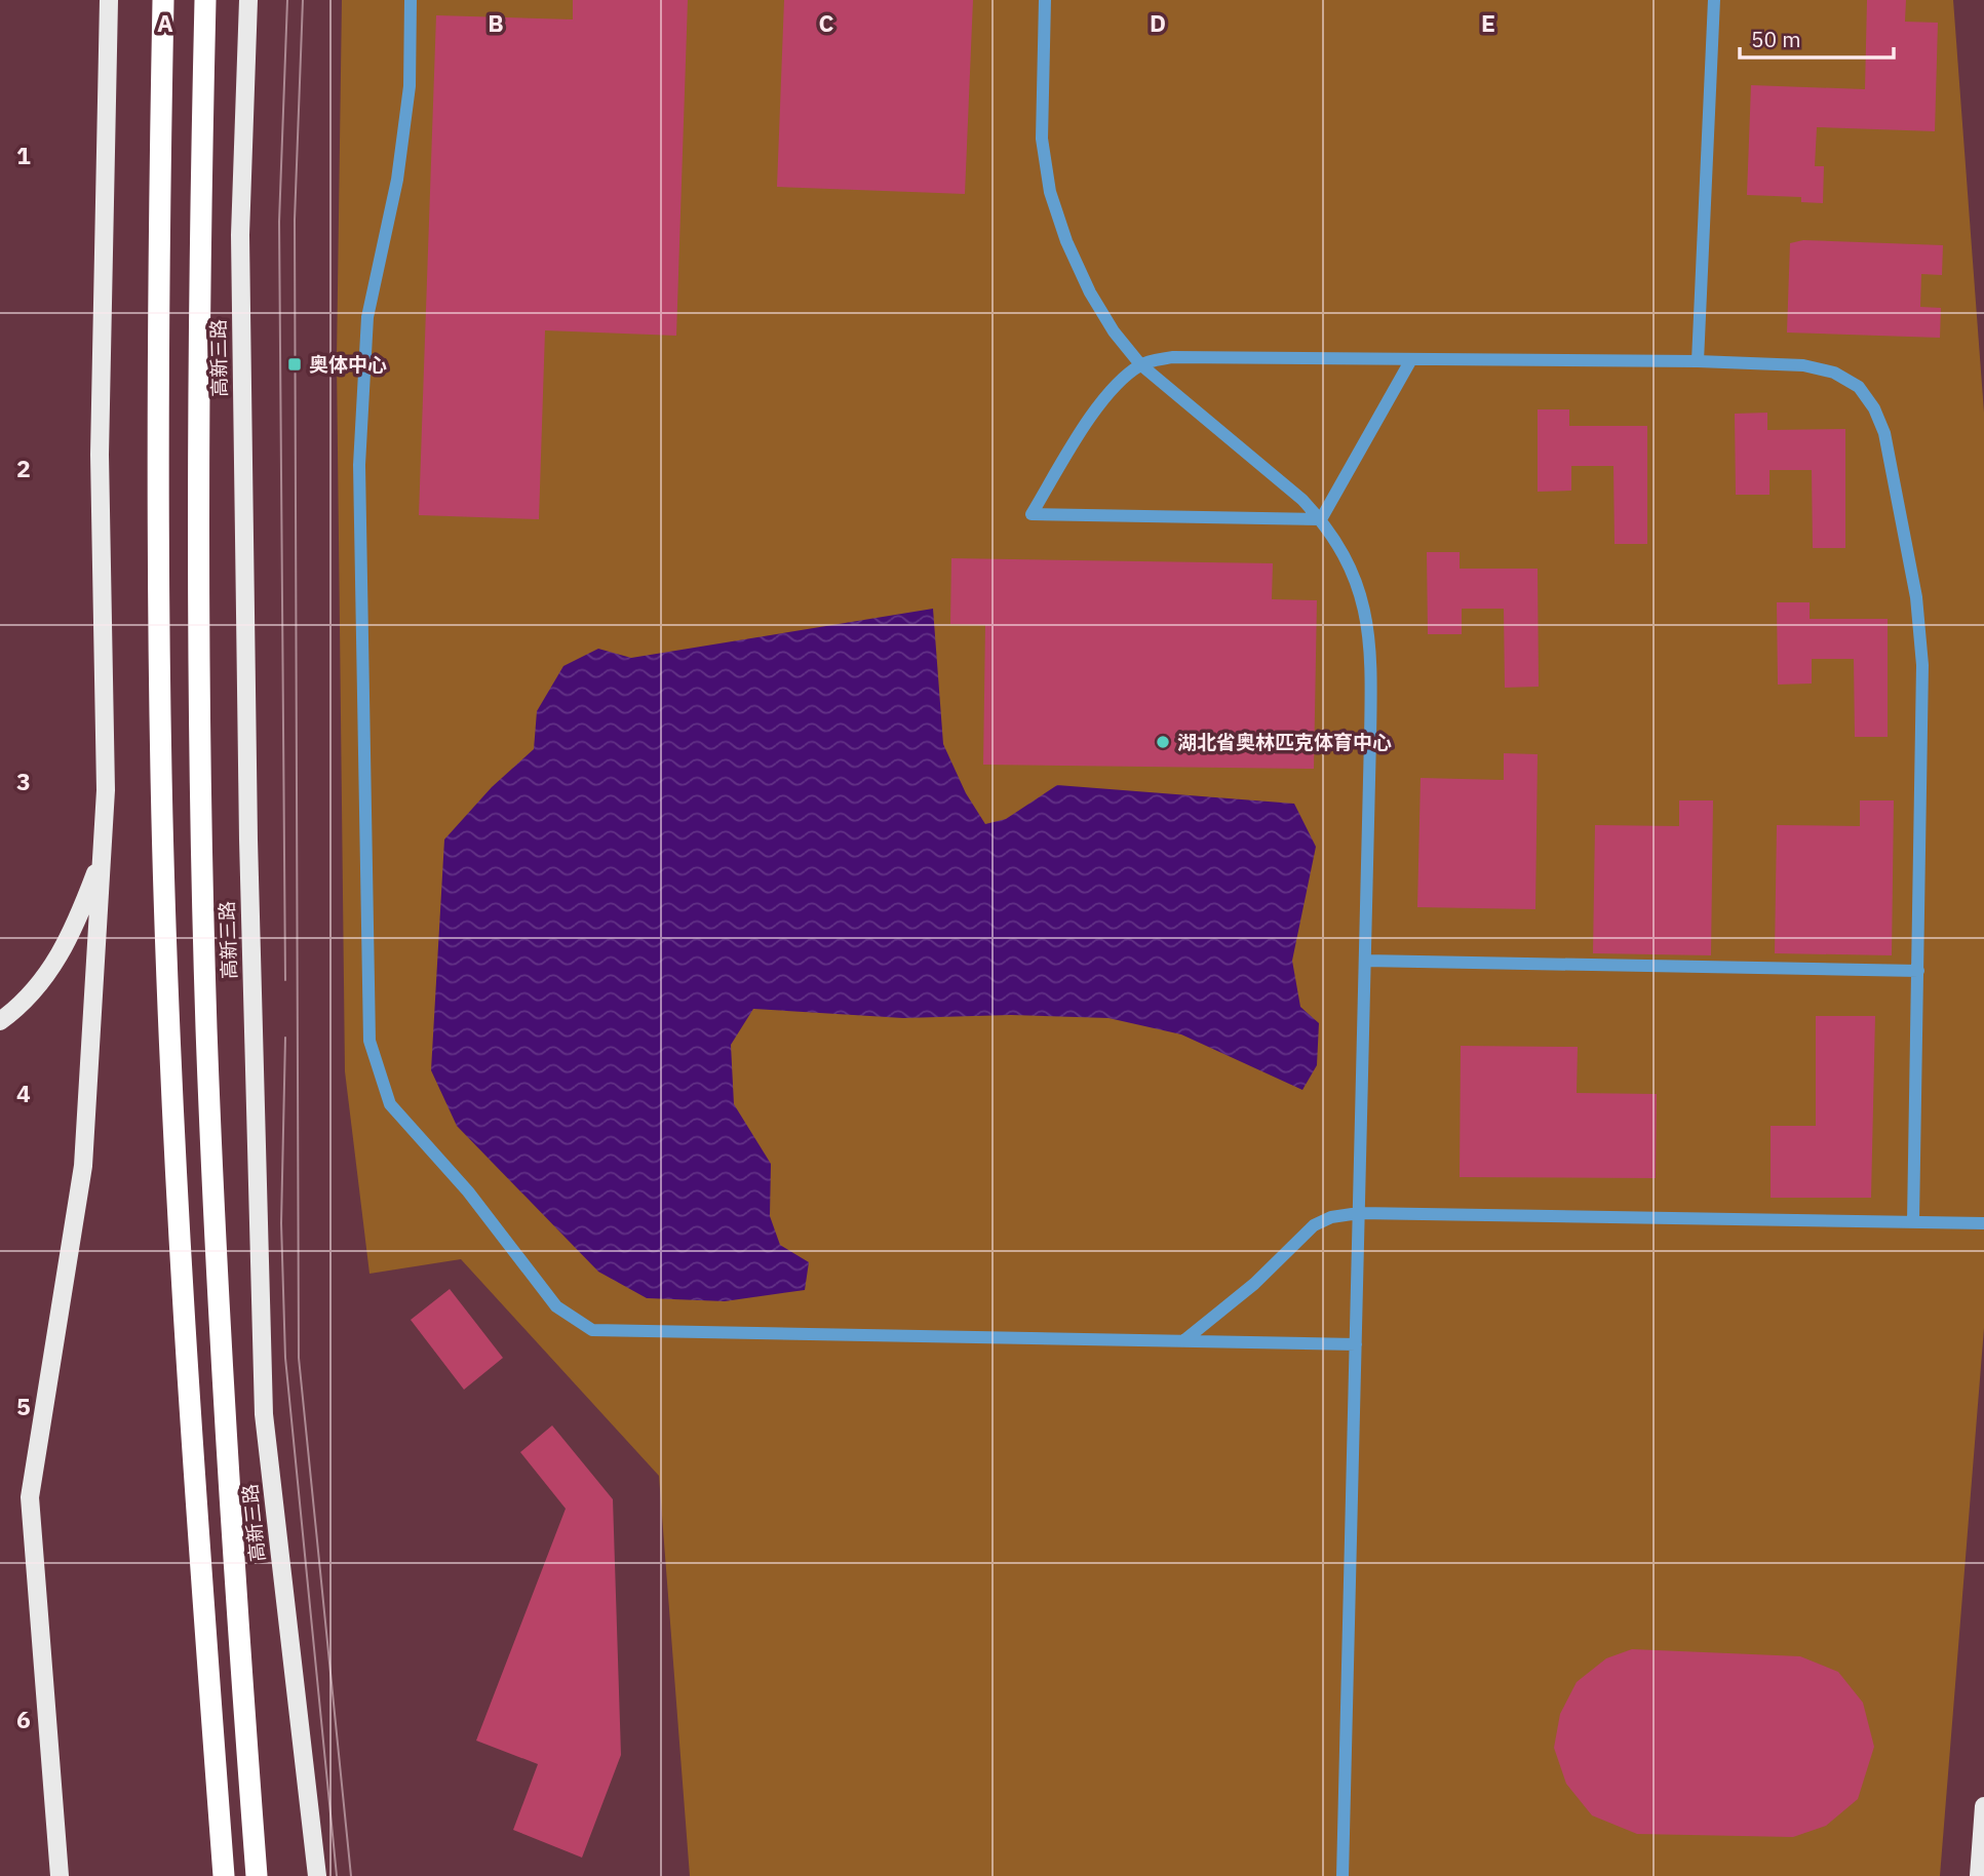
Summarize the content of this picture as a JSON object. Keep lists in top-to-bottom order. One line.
{"streets":{"highway":["高新三路"]},"places":{"transit":["奥体中心"],"other":["湖北省奥林匹克体育中心"]},"scale_bar":"50 m","grid":{"columns":["A","B","C","D","E"],"rows":["1","2","3","4","5","6"]}}
